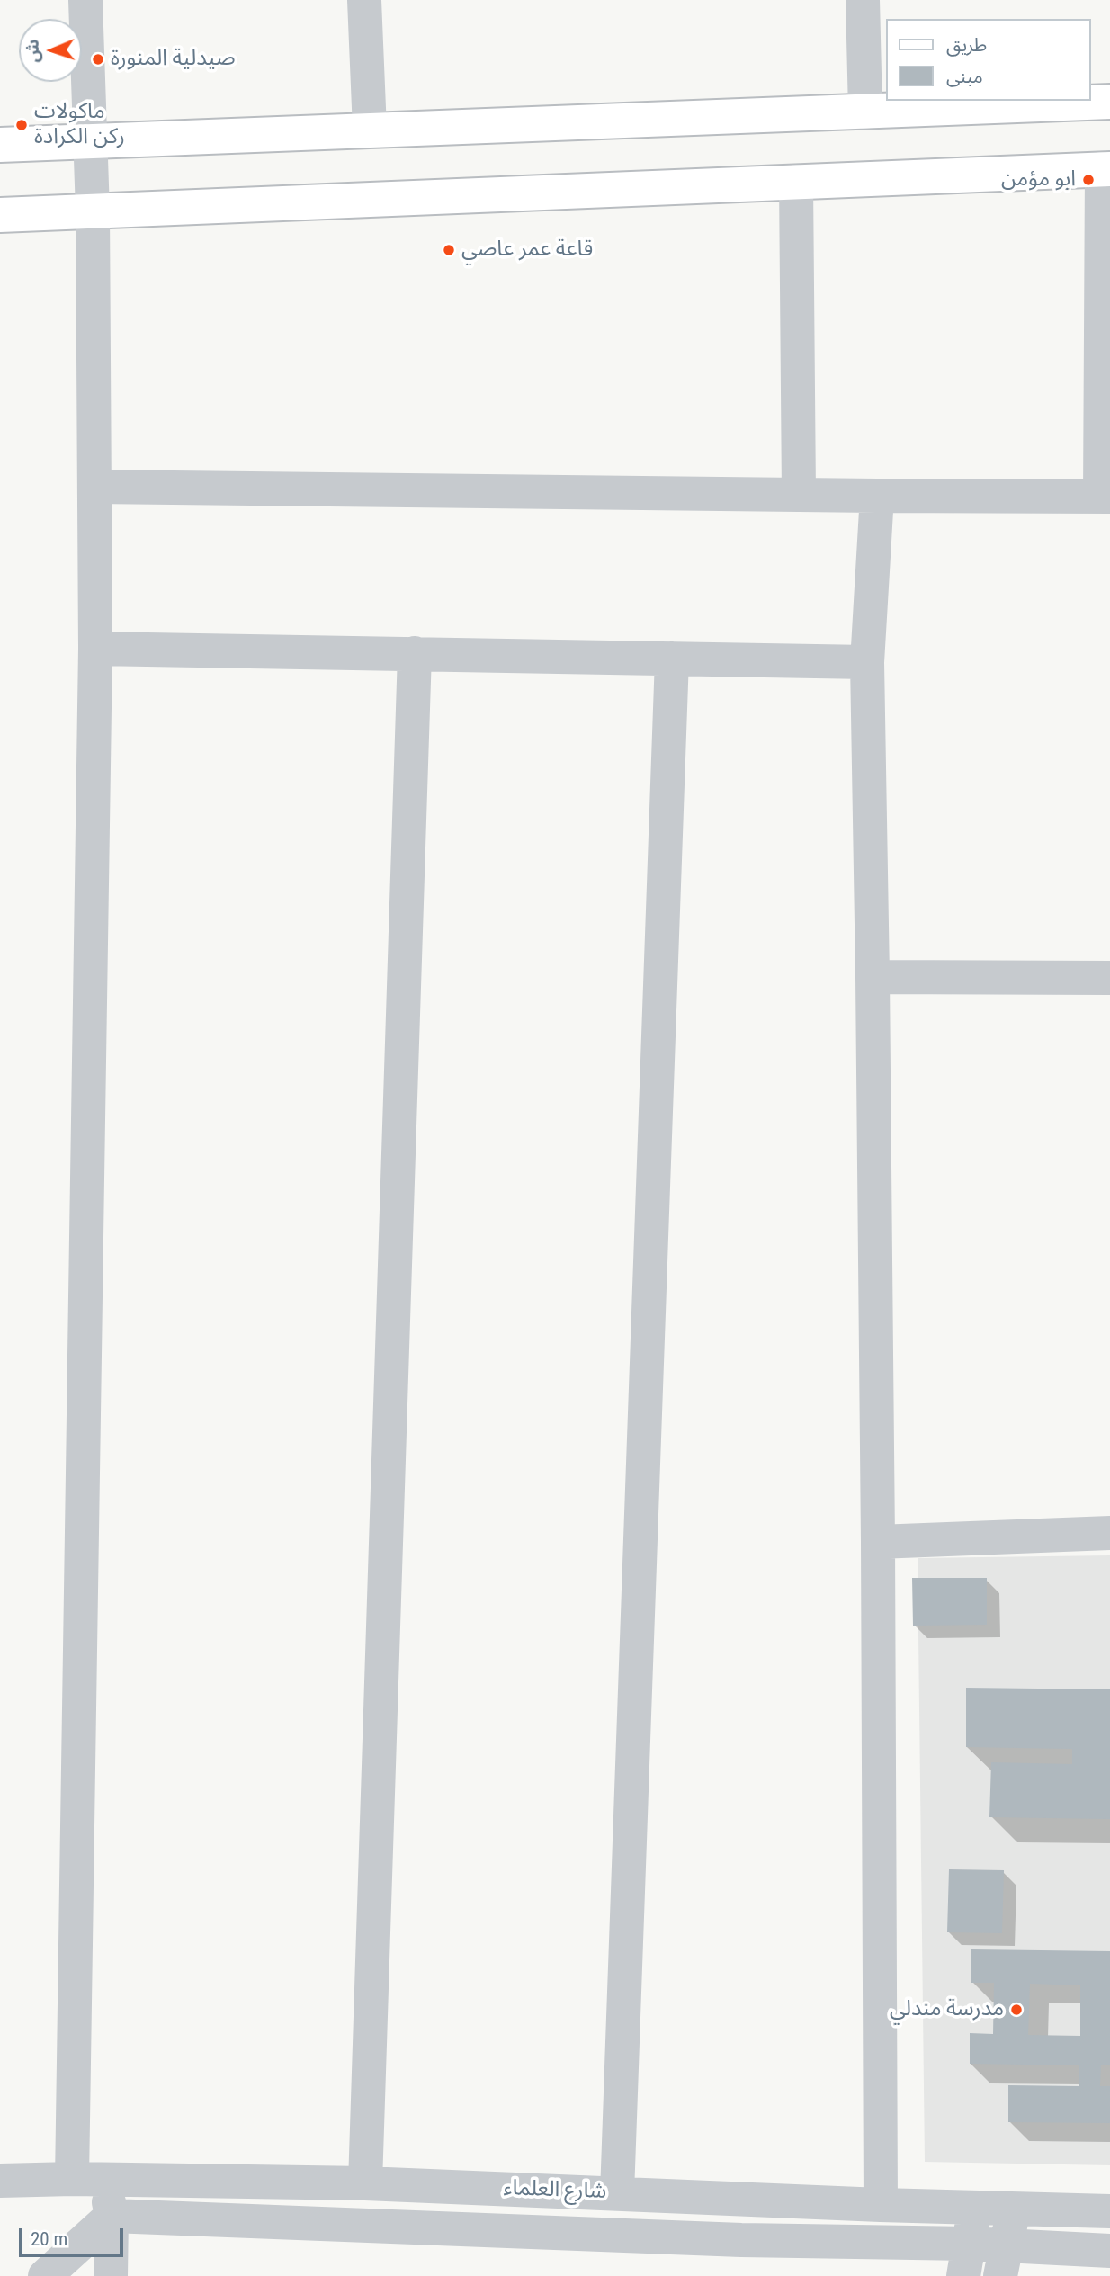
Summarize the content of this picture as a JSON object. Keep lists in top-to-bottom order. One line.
{"streets":{"street":["شارع العلماء"]},"places":["صيدلية المنورة","ماكولات ركن الكرادة","ابو مؤمن","قاعة عمر عاصي","مدرسة مندلي"],"legend":["طريق","مبنى"],"scale_bar":"20 m","north":"left"}
